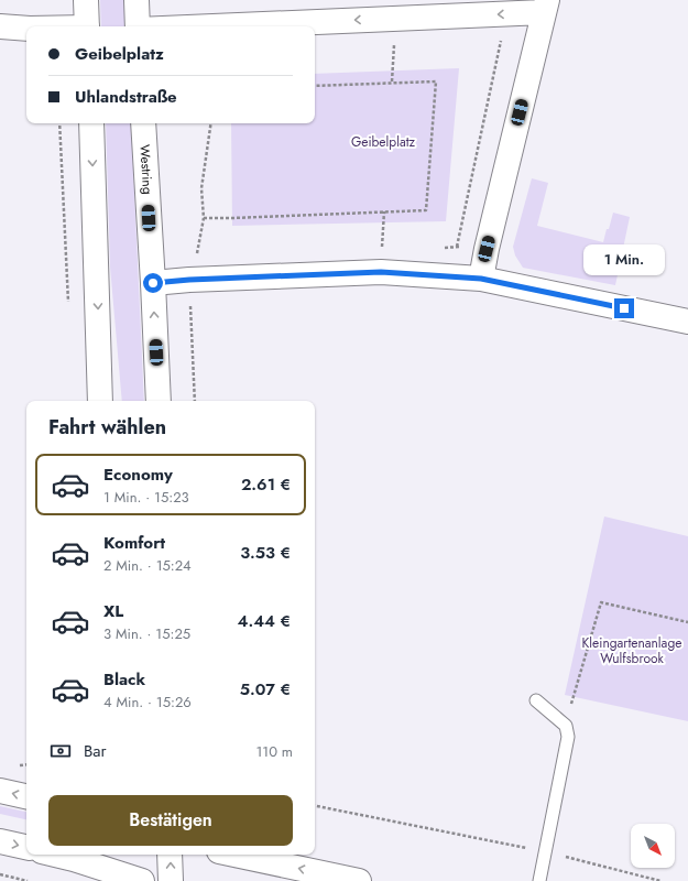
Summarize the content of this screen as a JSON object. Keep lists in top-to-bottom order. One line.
{"streets":{"street":["Westring"]},"parks":["Geibelplatz","Kleingartenanlage Wulfsbrook"],"north":"bottom right","page":{"banner":["Geibelplatz","Uhlandstraße"],"bubble":"1 Min.","heading":"Fahrt wählen","list":[{"name":"Economy","note":"1 Min. · 15:23","value":"2.61 €"},{"name":"Komfort","note":"2 Min. · 15:24","value":"3.53 €"},{"name":"XL","note":"3 Min. · 15:25","value":"4.44 €"},{"name":"Black","note":"4 Min. · 15:26","value":"5.07 €"}],"pay":["Bar","110 m"],"buttons":"Bestätigen"}}
